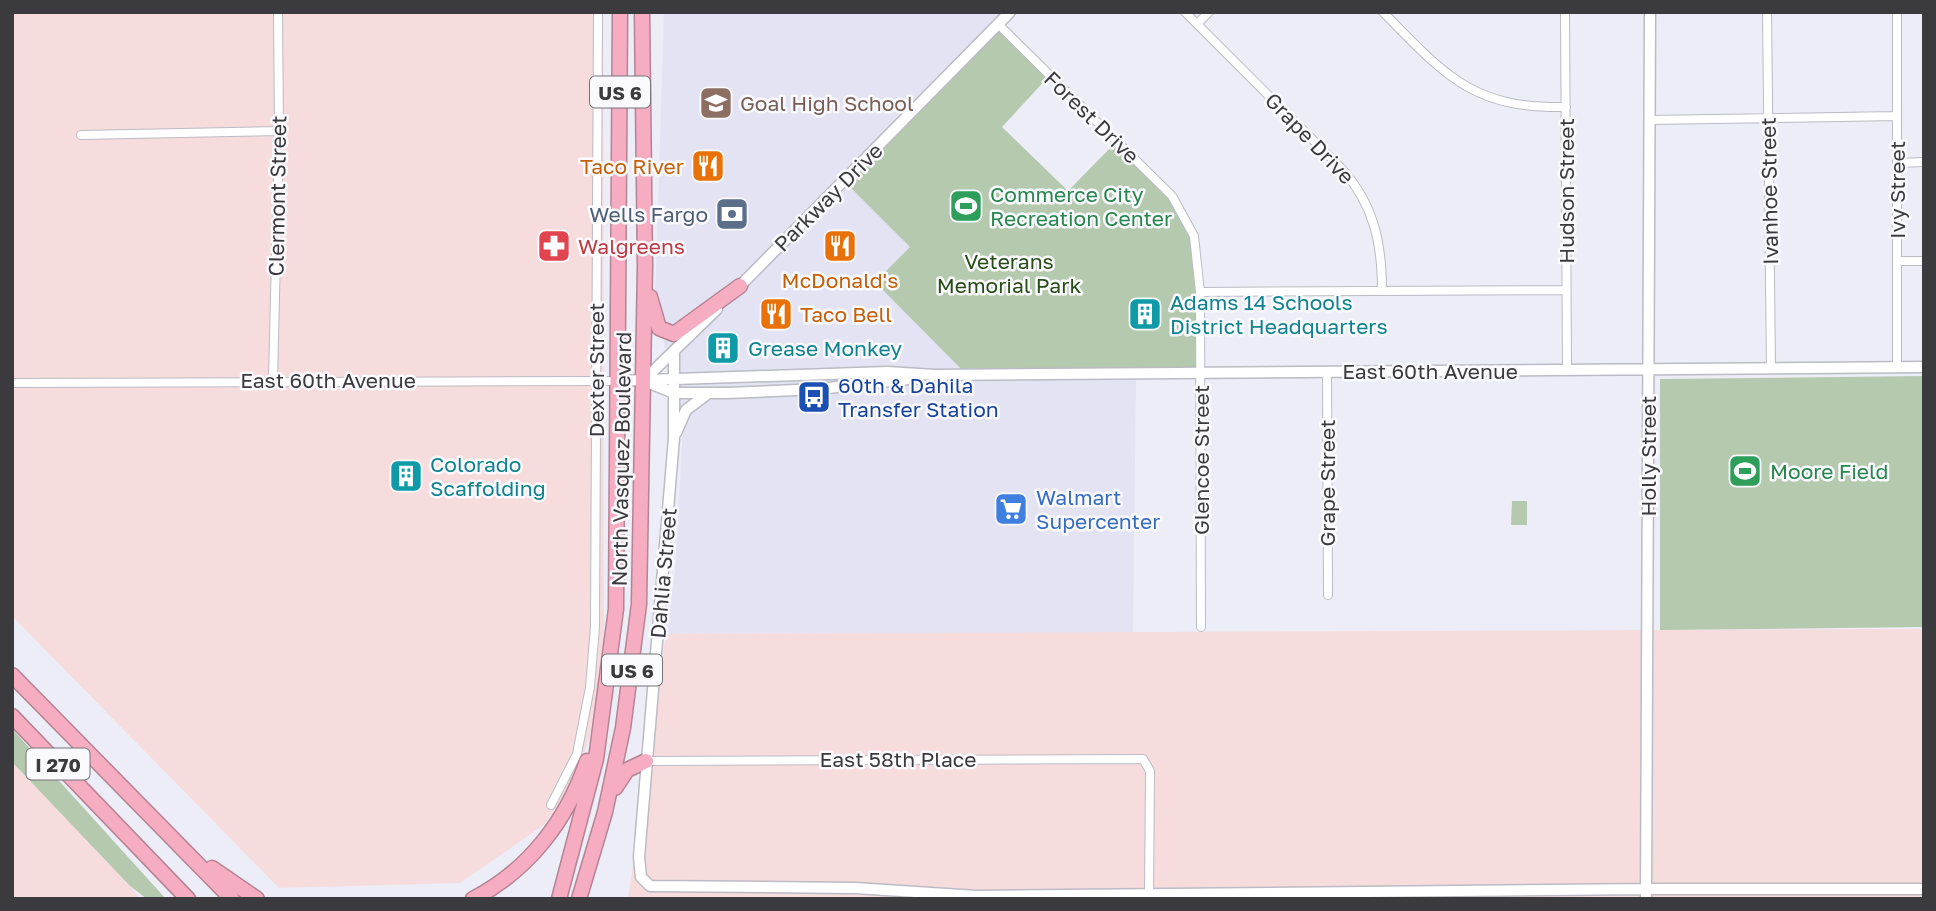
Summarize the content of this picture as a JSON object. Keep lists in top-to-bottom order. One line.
{"streets":{"highway":["US 6","North Vasquez Boulevard","I 270"],"street":["Forest Drive","Grape Drive","Ivy Street","Hudson Street","Ivanhoe Street","Clermont Street","Parkway Drive","Dexter Street","East 60th Avenue","Holly Street","Glencoe Street","Grape Street","Dahlia Street","East 58th Place"]},"crossings":[["Forest Drive","Parkway Drive"],["Forest Drive","Glencoe Street"],["Ivy Street","East 60th Avenue"],["Hudson Street","East 60th Avenue"],["Ivanhoe Street","East 60th Avenue"],["Clermont Street","East 60th Avenue"],["Parkway Drive","East 60th Avenue"],["Parkway Drive","North Vasquez Boulevard"],["Parkway Drive","Dahlia Street"],["Dexter Street","East 60th Avenue"],["East 60th Avenue","Holly Street"],["East 60th Avenue","North Vasquez Boulevard"],["East 60th Avenue","Glencoe Street"],["East 60th Avenue","Grape Street"],["East 60th Avenue","Dahlia Street"],["Dahlia Street","East 58th Place"]],"parks":["Veterans Memorial Park"],"places":{"school or university":["Goal High School"],"restaurant":["Taco River","McDonald's","Taco Bell"],"sports":["Commerce City Recreation Center","Moore Field"],"bank":["Wells Fargo"],"pharmacy":["Walgreens"],"building":["Adams 14 Schools District Headquarters","Grease Monkey","Colorado Scaffolding"],"bus stop":["60th & Dahila Transfer Station"],"supermarket":["Walmart Supercenter"]}}
